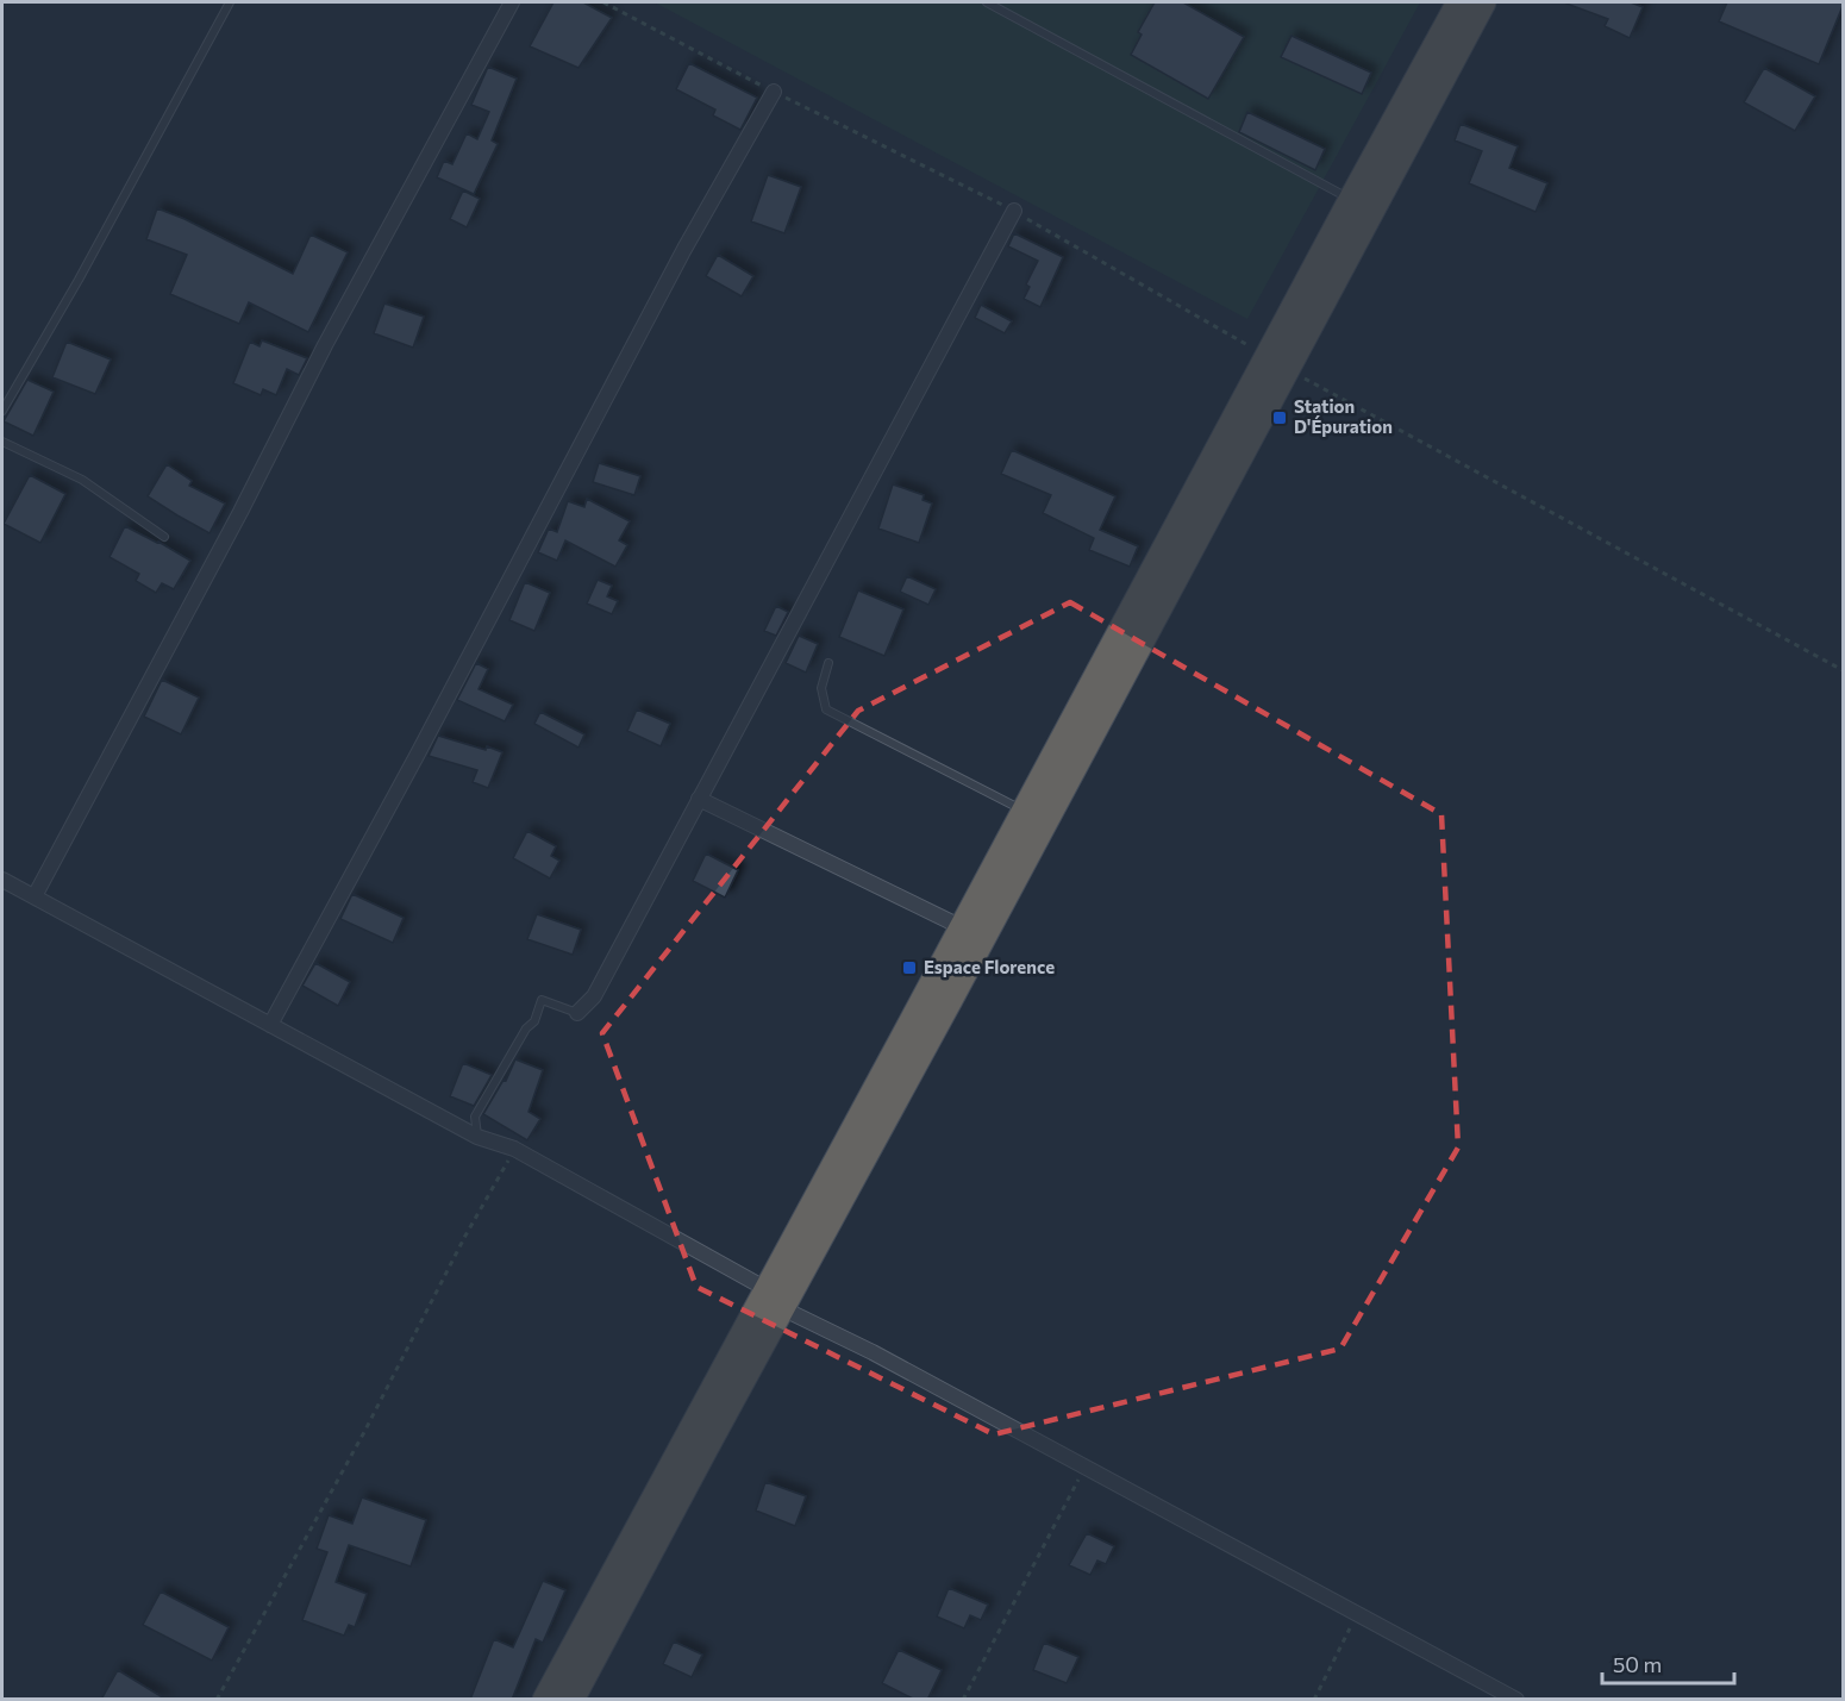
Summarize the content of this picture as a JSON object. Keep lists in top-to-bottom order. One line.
{"places":{"transit":["Station D'Épuration","Espace Florence"]},"scale_bar":"50 m"}
